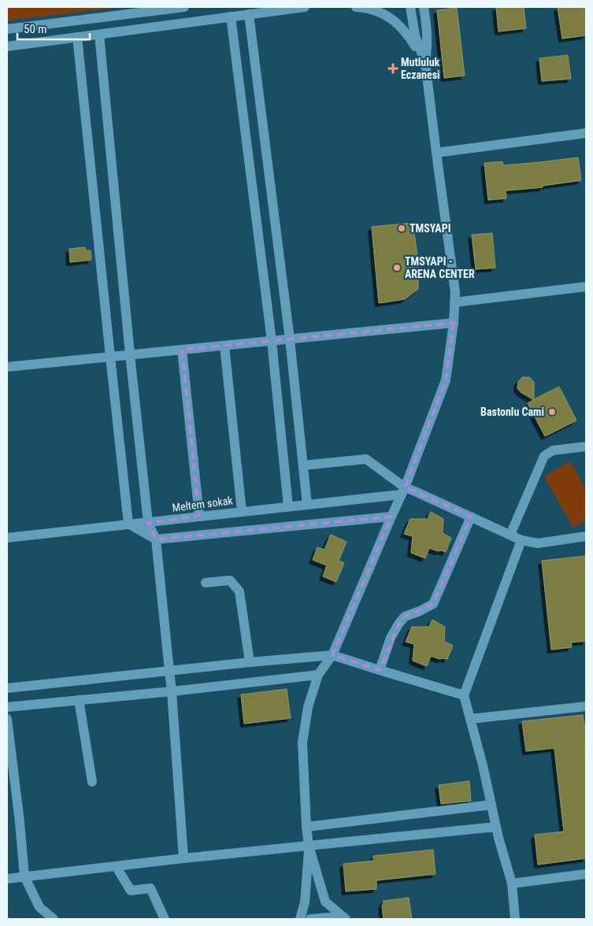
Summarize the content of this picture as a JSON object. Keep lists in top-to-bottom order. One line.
{"streets":{"street":["Meltem sokak"]},"places":{"health":["Mutluluk Eczanesi"],"other":["TMSYAPI","TMSYAPI - ARENA CENTER","Bastonlu Cami"]},"scale_bar":"50 m"}
